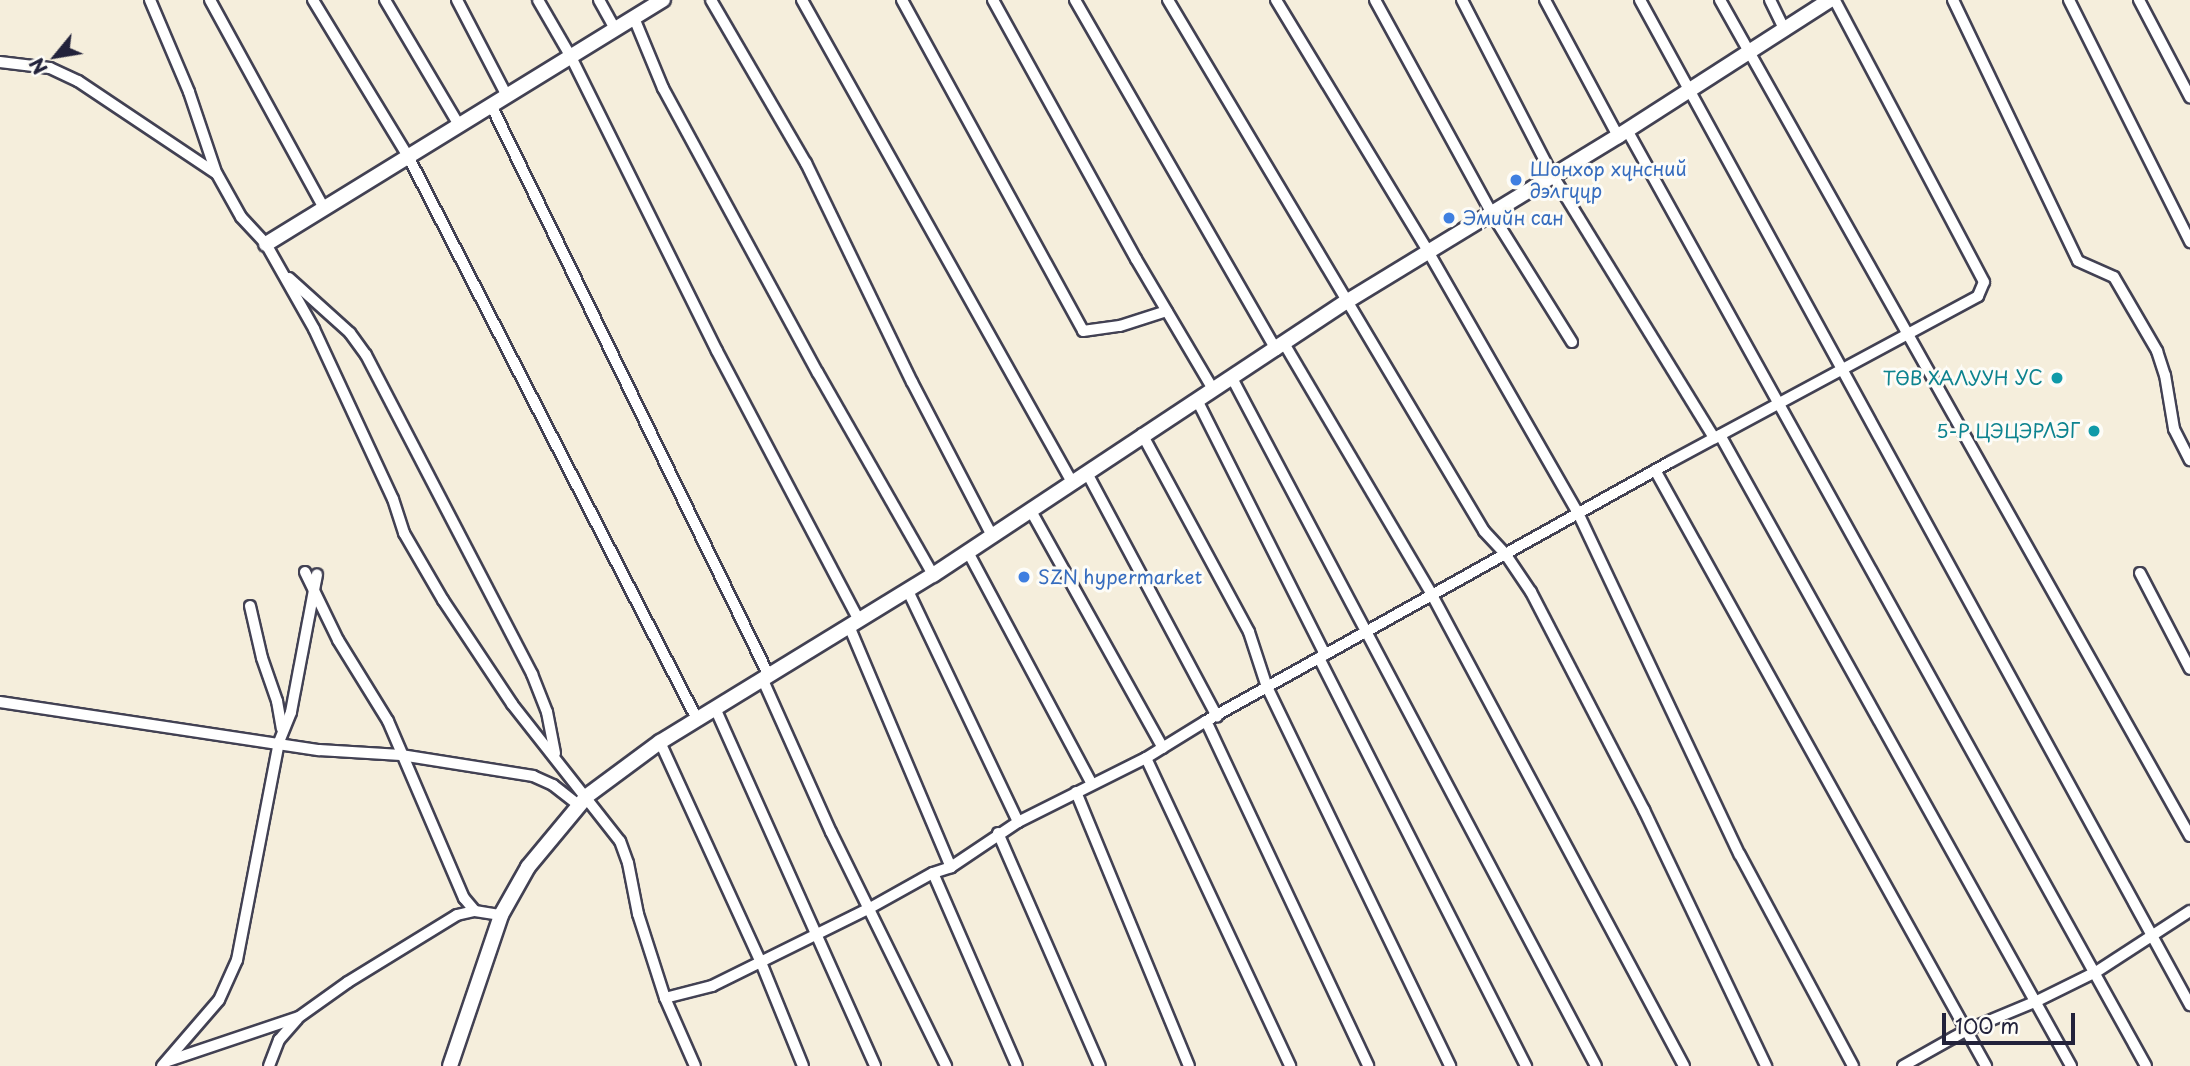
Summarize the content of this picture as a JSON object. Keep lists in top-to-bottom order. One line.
{"places":["Шонхор хүнсний дэлгүүр","Эмийн сан","ТӨВ ХАЛУУН УС","5-Р ЦЭЦЭРЛЭГ","SZN hypermarket"],"scale_bar":"100 m","north":"bottom left"}
